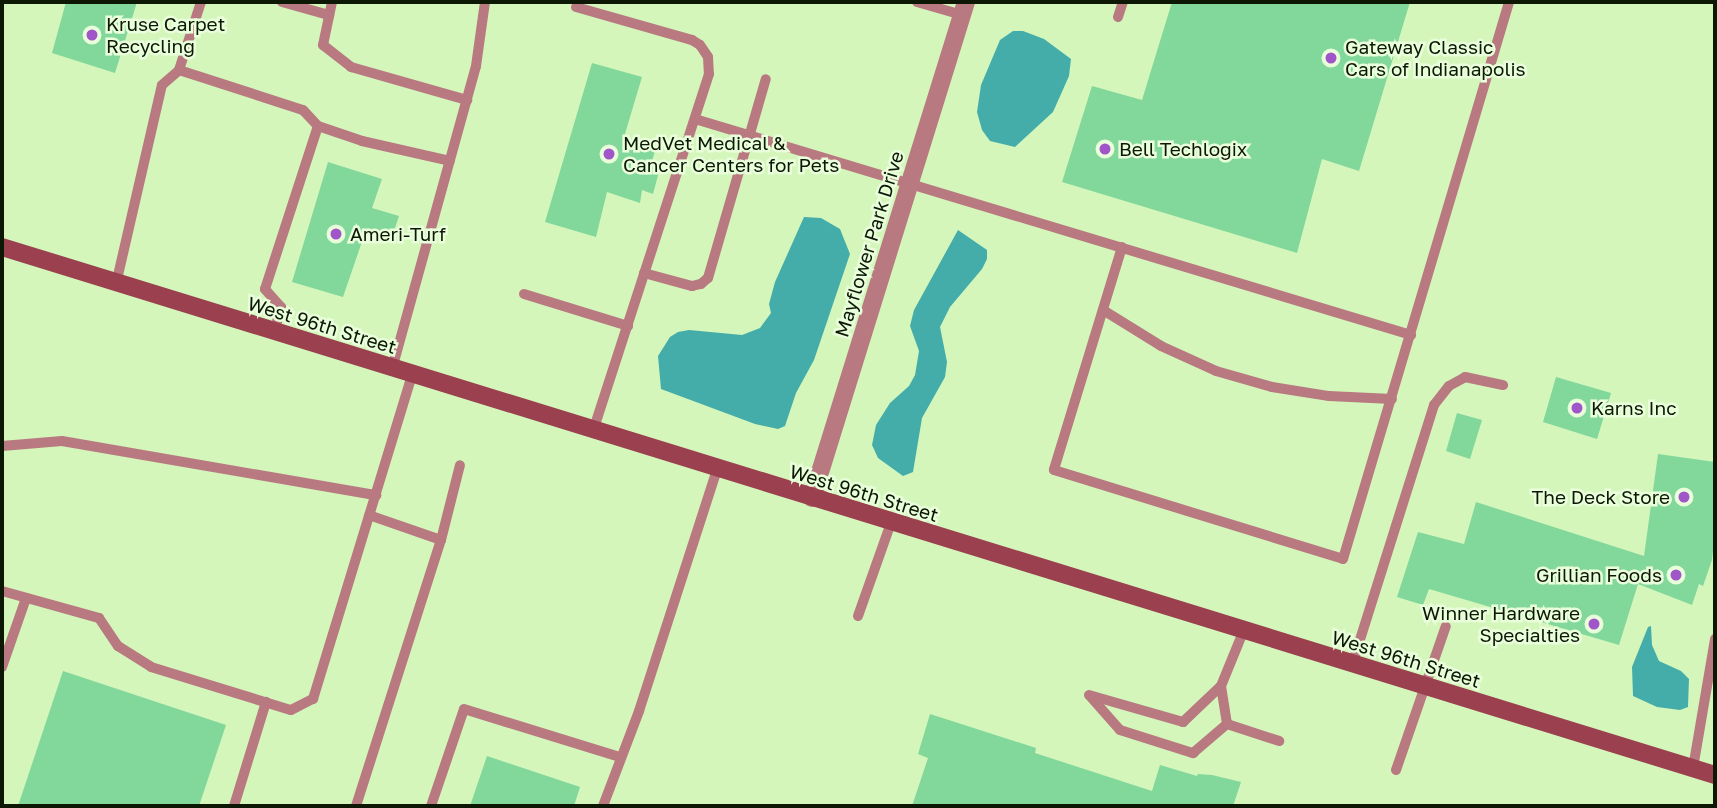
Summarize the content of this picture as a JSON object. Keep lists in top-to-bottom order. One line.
{"streets":{"street":["Mayflower Park Drive","West 96th Street"]},"crossings":[["Mayflower Park Drive","West 96th Street"]],"places":["Kruse Carpet Recycling","Gateway Classic Cars of Indianapolis","Bell Techlogix","MedVet Medical & Cancer Centers for Pets","Ameri-Turf","Karns Inc","The Deck Store","Grillian Foods","Winner Hardware Specialties"]}
